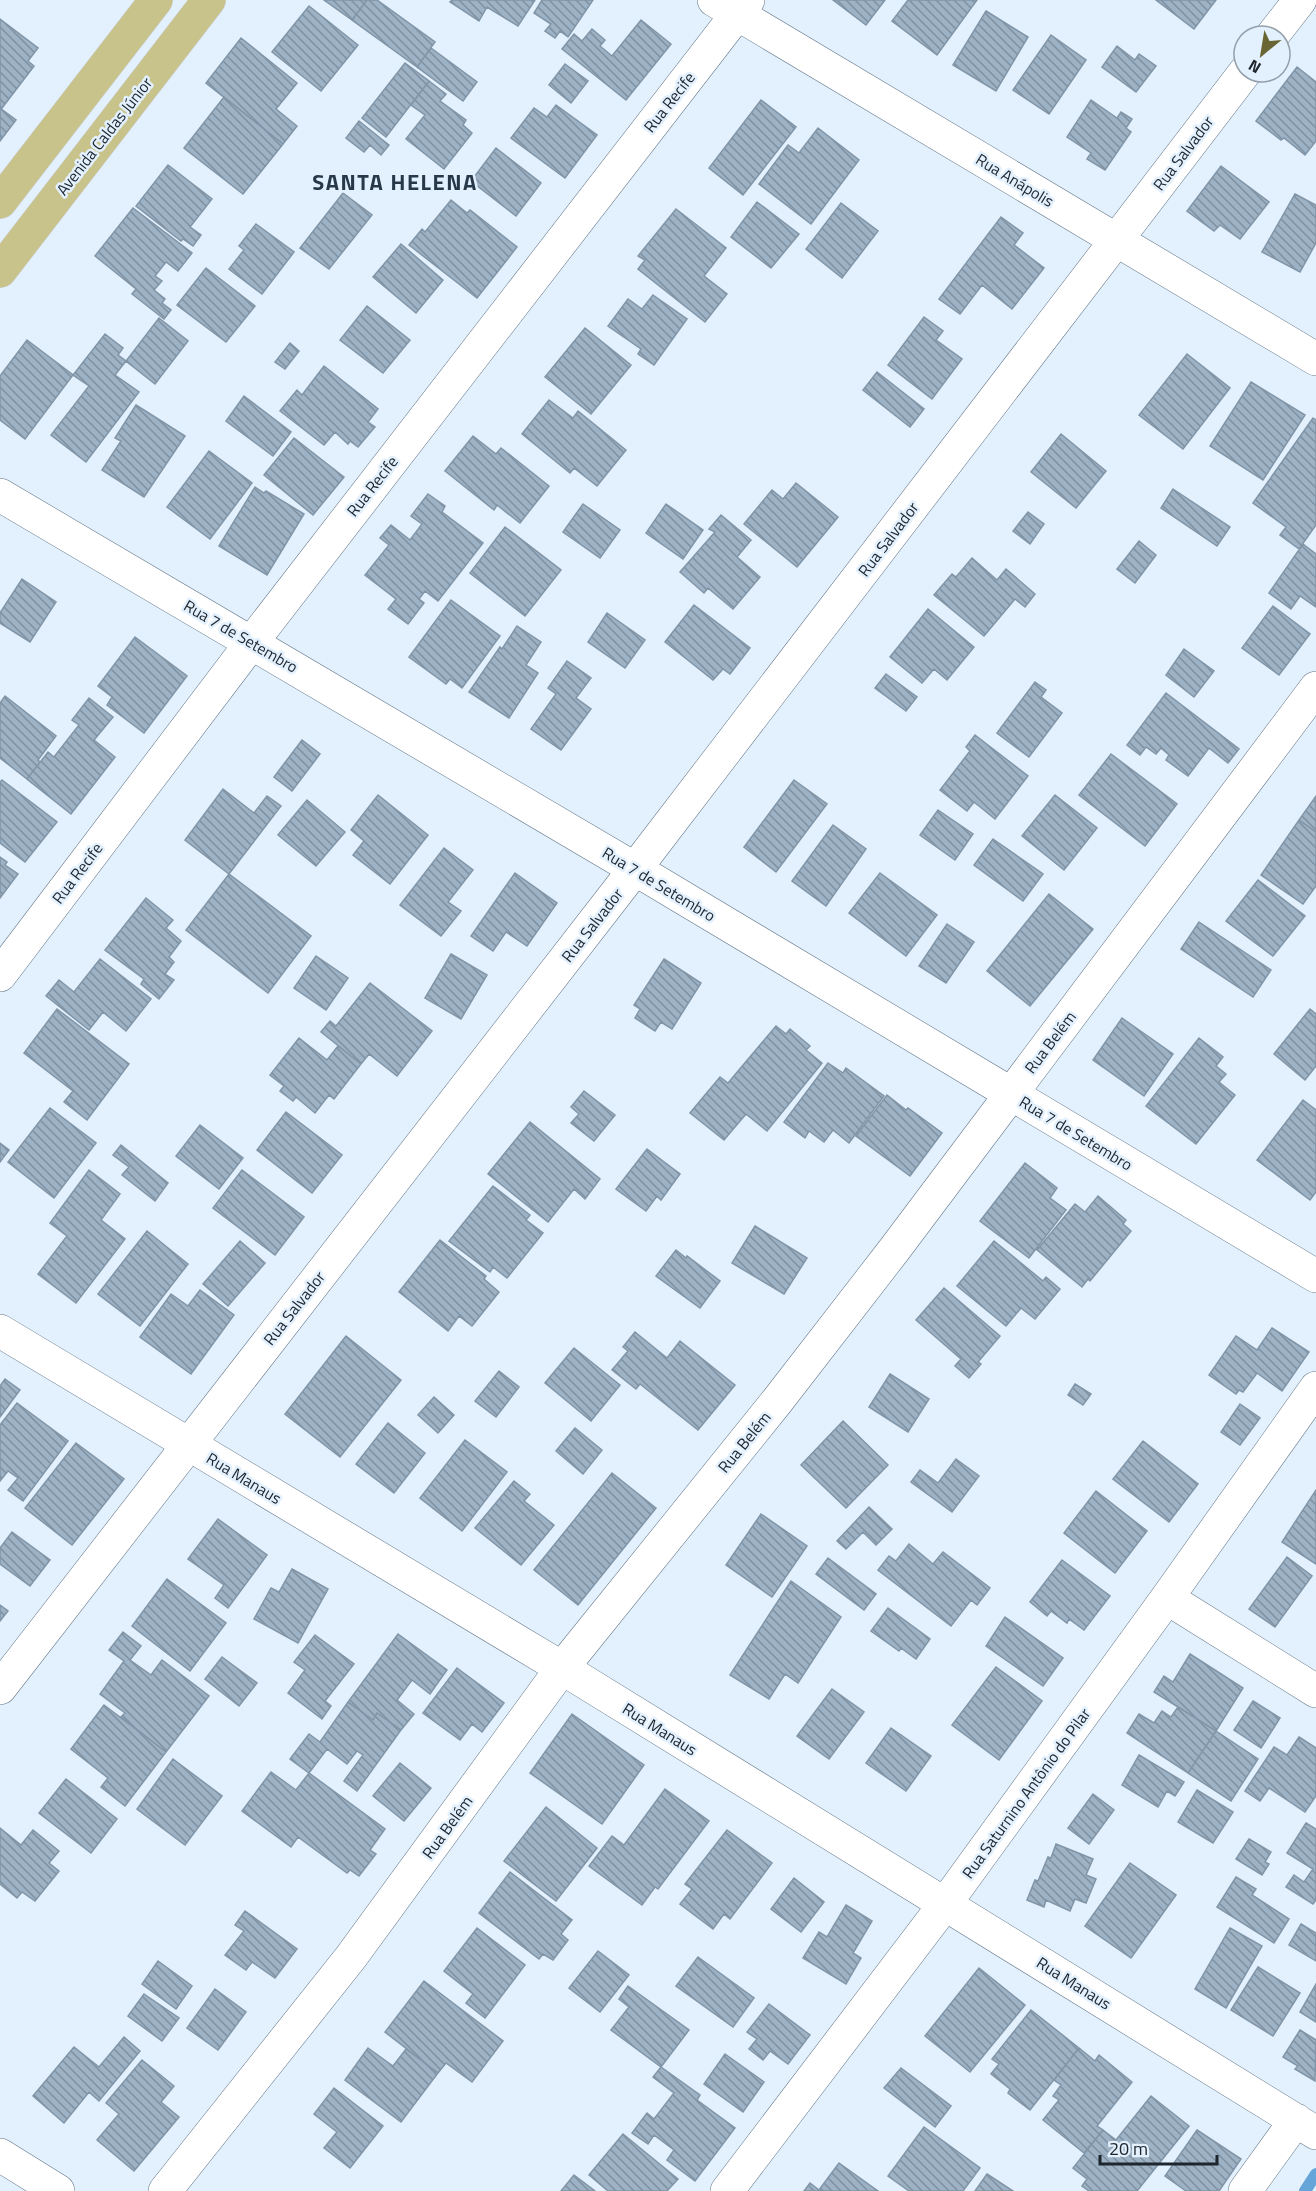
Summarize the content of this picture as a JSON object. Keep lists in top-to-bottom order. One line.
{"streets":{"main road":["Avenida Caldas Júnior"],"street":["Rua Recife","Rua Salvador","Rua Anápolis","Rua 7 de Setembro","Rua Belém","Rua Manaus","Rua Saturnino Antônio do Pilar"]},"crossings":[["Rua Recife","Rua Anápolis"],["Rua Recife","Rua 7 de Setembro"],["Rua Salvador","Rua Anápolis"],["Rua Salvador","Rua 7 de Setembro"],["Rua Salvador","Rua Manaus"],["Rua 7 de Setembro","Rua Belém"],["Rua Belém","Rua Manaus"],["Rua Manaus","Rua Saturnino Antônio do Pilar"]],"districts":["SANTA HELENA"],"scale_bar":"20 m","north":"bottom left"}
